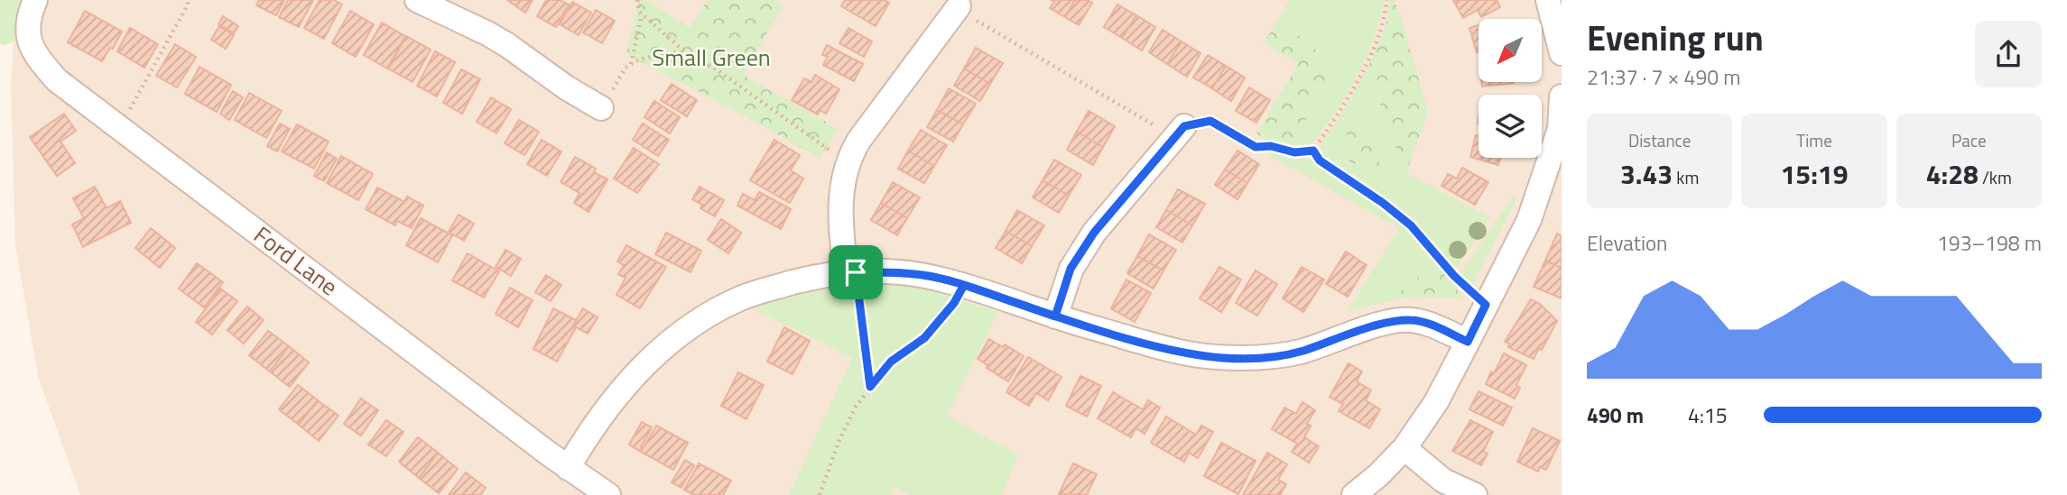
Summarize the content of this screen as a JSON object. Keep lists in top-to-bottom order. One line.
{"streets":{"street":["Ford Lane"]},"parks":["Small Green"],"north":"bottom left","page":{"heading":["Evening run","21:37 · 7 × 490 m"],"stats":[["Distance","3.43 km"],["Time","15:19"],["Pace","4:28 /km"]],"chart":["Elevation","193–198 m"],"list":[{"name":"490 m","note":"4:15"}]}}
